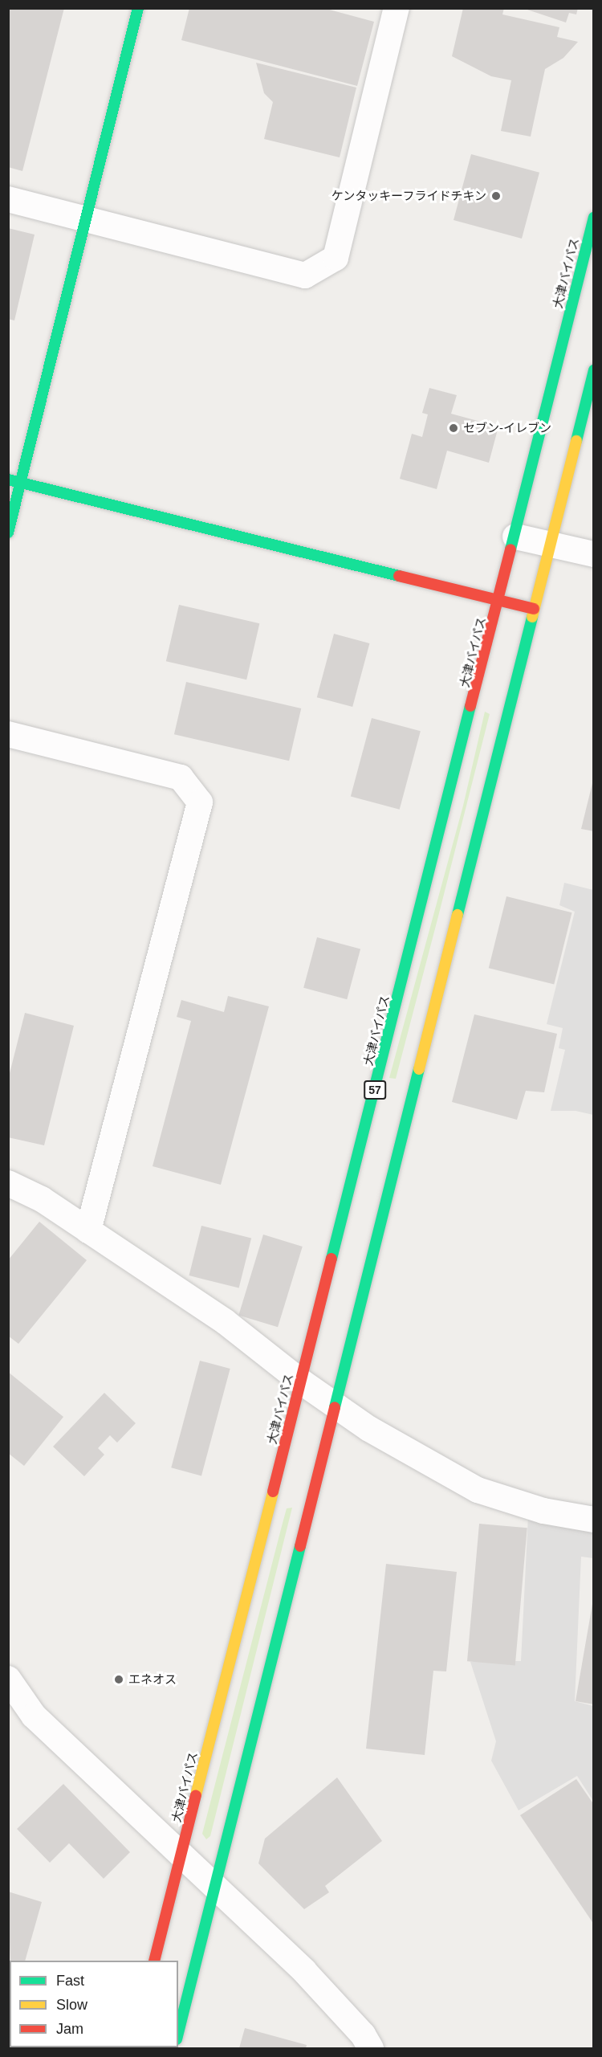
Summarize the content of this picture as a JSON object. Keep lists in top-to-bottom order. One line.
{"streets":{"main road":["大津バイパス","57"]},"places":["ケンタッキーフライドチキン","セブン-イレブン","エネオス"],"legend":["Fast","Slow","Jam"]}
